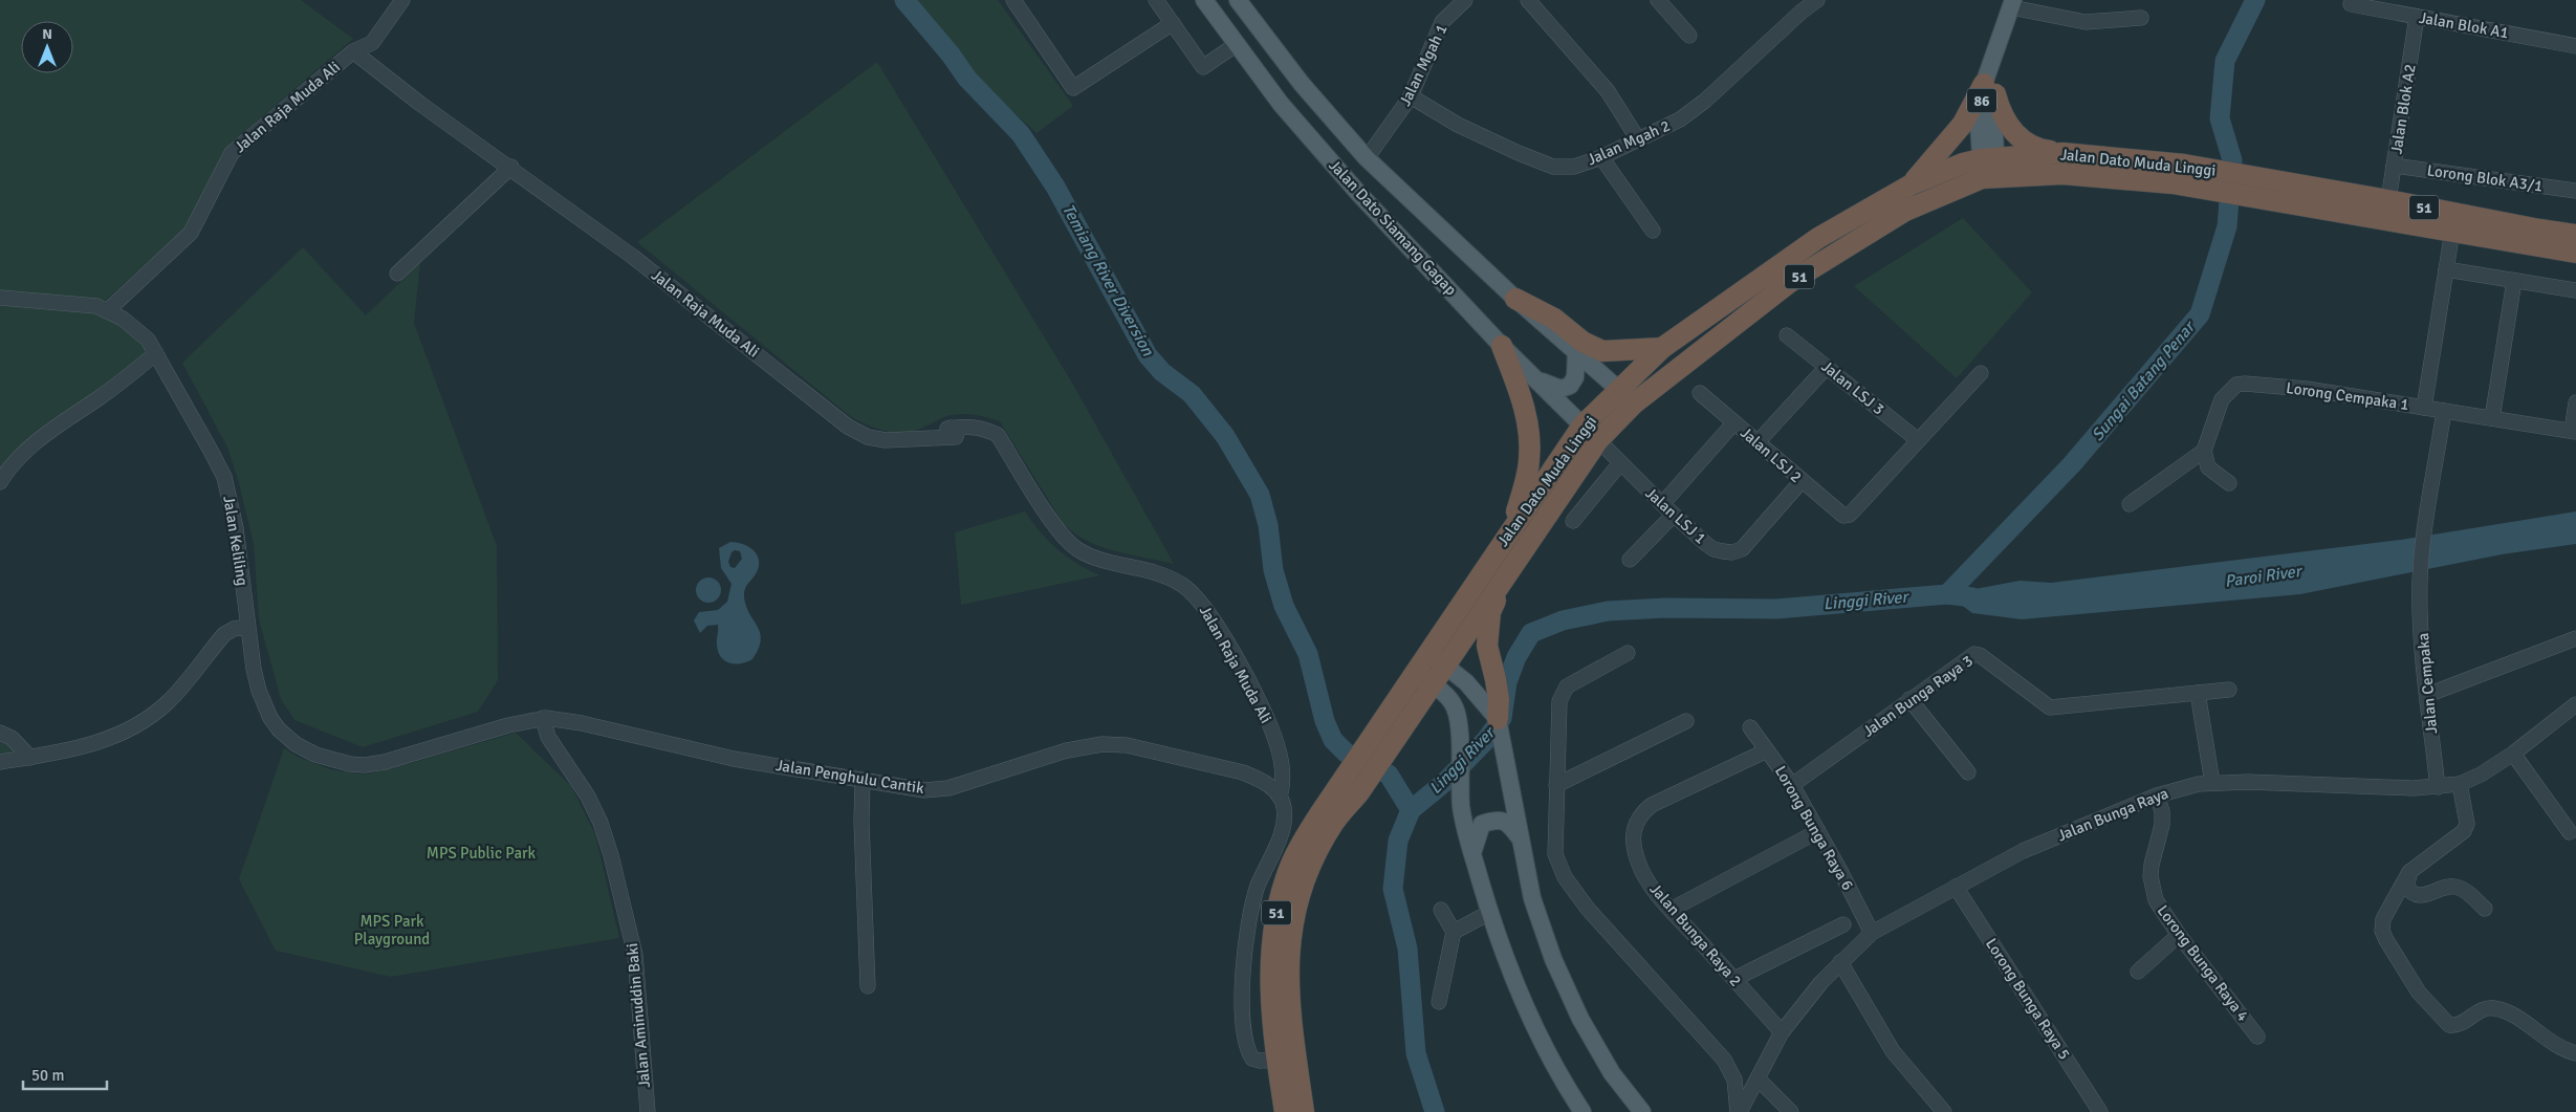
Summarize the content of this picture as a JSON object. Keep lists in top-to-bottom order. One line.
{"streets":{"highway":["Jalan Dato Muda Linggi","51"],"main road":["86","Jalan Dato Siamang Gagap"],"street":["Jalan Blok A1","Jalan Mgah 1","Jalan Raja Muda Ali","Jalan Blok A2","Jalan Mgah 2","Lorong Blok A3/1","Jalan LSJ 3","Lorong Cempaka 1","Jalan LSJ 2","Jalan LSJ 1","Jalan Keliling","Jalan Cempaka","Jalan Bunga Raya 3","Jalan Penghulu Cantik","Jalan Bunga Raya","Lorong Bunga Raya 6","Jalan Bunga Raya 2","Lorong Bunga Raya 4","Lorong Bunga Raya 5","Jalan Aminuddin Baki"]},"crossings":[["Jalan Blok A1","Jalan Blok A2"],["Jalan Mgah 1","Jalan Mgah 2"],["Jalan Mgah 1","Jalan Dato Siamang Gagap"],["86","Jalan Dato Muda Linggi"],["Jalan Raja Muda Ali","Jalan Keliling"],["Jalan Raja Muda Ali","Jalan Penghulu Cantik"],["Jalan Blok A2","Jalan Dato Muda Linggi"],["Jalan Blok A2","Lorong Blok A3/1"],["Jalan Dato Muda Linggi","Jalan Dato Siamang Gagap"],["Jalan Dato Muda Linggi","Jalan LSJ 1"],["Jalan Dato Siamang Gagap","Jalan LSJ 1"],["Jalan LSJ 3","Jalan LSJ 2"],["Lorong Cempaka 1","Jalan Cempaka"],["Jalan LSJ 2","Jalan LSJ 1"],["Jalan Keliling","Jalan Penghulu Cantik"],["Jalan Cempaka","Jalan Bunga Raya"],["Jalan Bunga Raya 3","Lorong Bunga Raya 6"],["Jalan Penghulu Cantik","Jalan Aminuddin Baki"],["Jalan Bunga Raya","Lorong Bunga Raya 6"],["Jalan Bunga Raya","Jalan Bunga Raya 2"],["Jalan Bunga Raya","Lorong Bunga Raya 4"],["Jalan Bunga Raya","Lorong Bunga Raya 5"],["Lorong Bunga Raya 6","Jalan Bunga Raya 2"]],"water":["Temiang River Diversion","Sungai Batang Penar","Paroi River","Linggi River"],"parks":["MPS Public Park","MPS Park Playground"],"scale_bar":"50 m","north":"top"}
